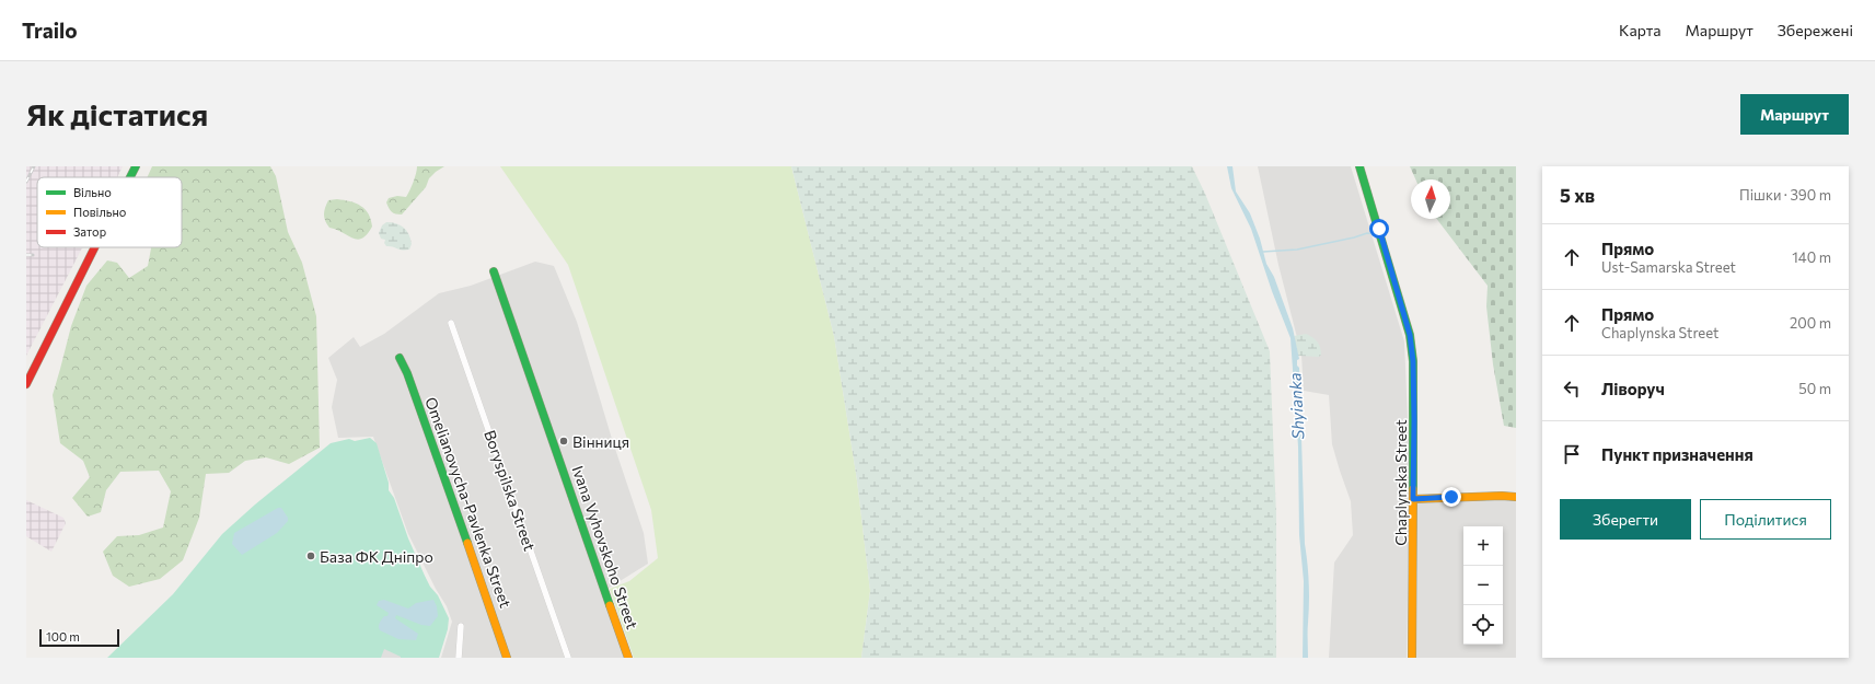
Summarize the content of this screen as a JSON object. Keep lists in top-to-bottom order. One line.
{"streets":{"street":["Chaplynska Street","Boryspilska Street","Omelianovycha-Pavlenka Street","Ivana Vyhovskoho Street"]},"water":["Shyianka"],"places":["Вінниця","База ФК Дніпро"],"legend":["Вільно","Повільно","Затор"],"scale_bar":"100 m","north":"top","page":{"header":"Trailo","nav":["Карта","Маршрут","Збережені"],"buttons":["Маршрут",["Зберегти","Поділитися"]],"title":"Як дістатися","heading":["5 хв","Пішки · 390 m"],"list":[["Прямо","Ust-Samarska Street","140 m"],["Прямо","Chaplynska Street","200 m"],["Ліворуч","50 m"],"Пункт призначення"],"map_buttons":["+","−"],"scale":"100 m"}}
